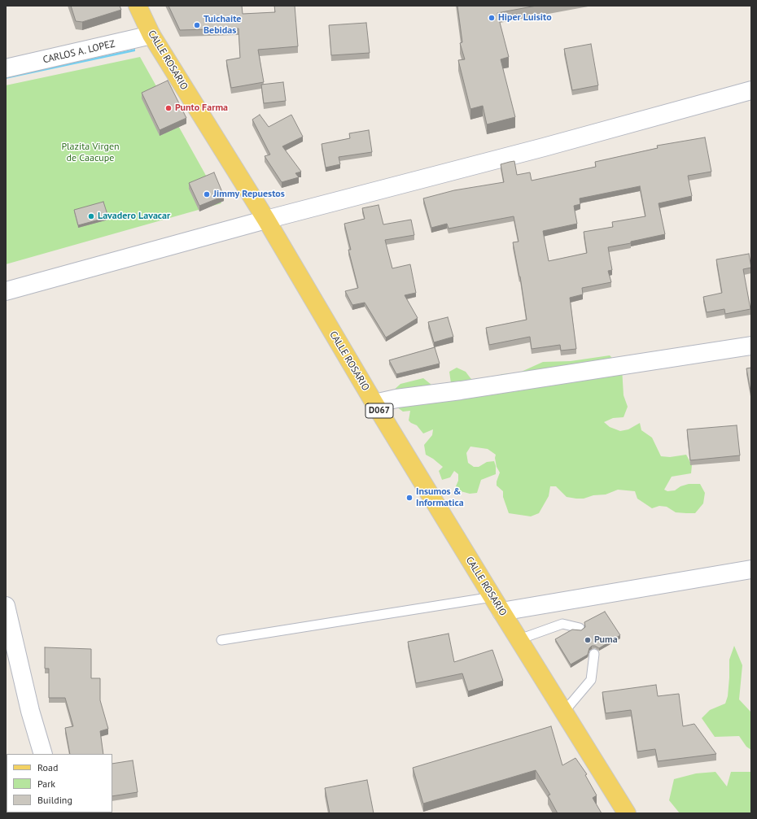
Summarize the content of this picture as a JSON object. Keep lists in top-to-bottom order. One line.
{"streets":{"main road":["CALLE ROSARIO","D067"],"street":["CARLOS A. LOPEZ"]},"crossings":[["CARLOS A. LOPEZ","CALLE ROSARIO"]],"parks":["Plazita Virgen de Caacupe"],"places":["Hiper Luisito","Tuichaite Bebidas","Punto Farma","Jimmy Repuestos","Lavadero Lavacar","Insumos & Informatica","Puma"],"legend":["Road","Park","Building"]}
